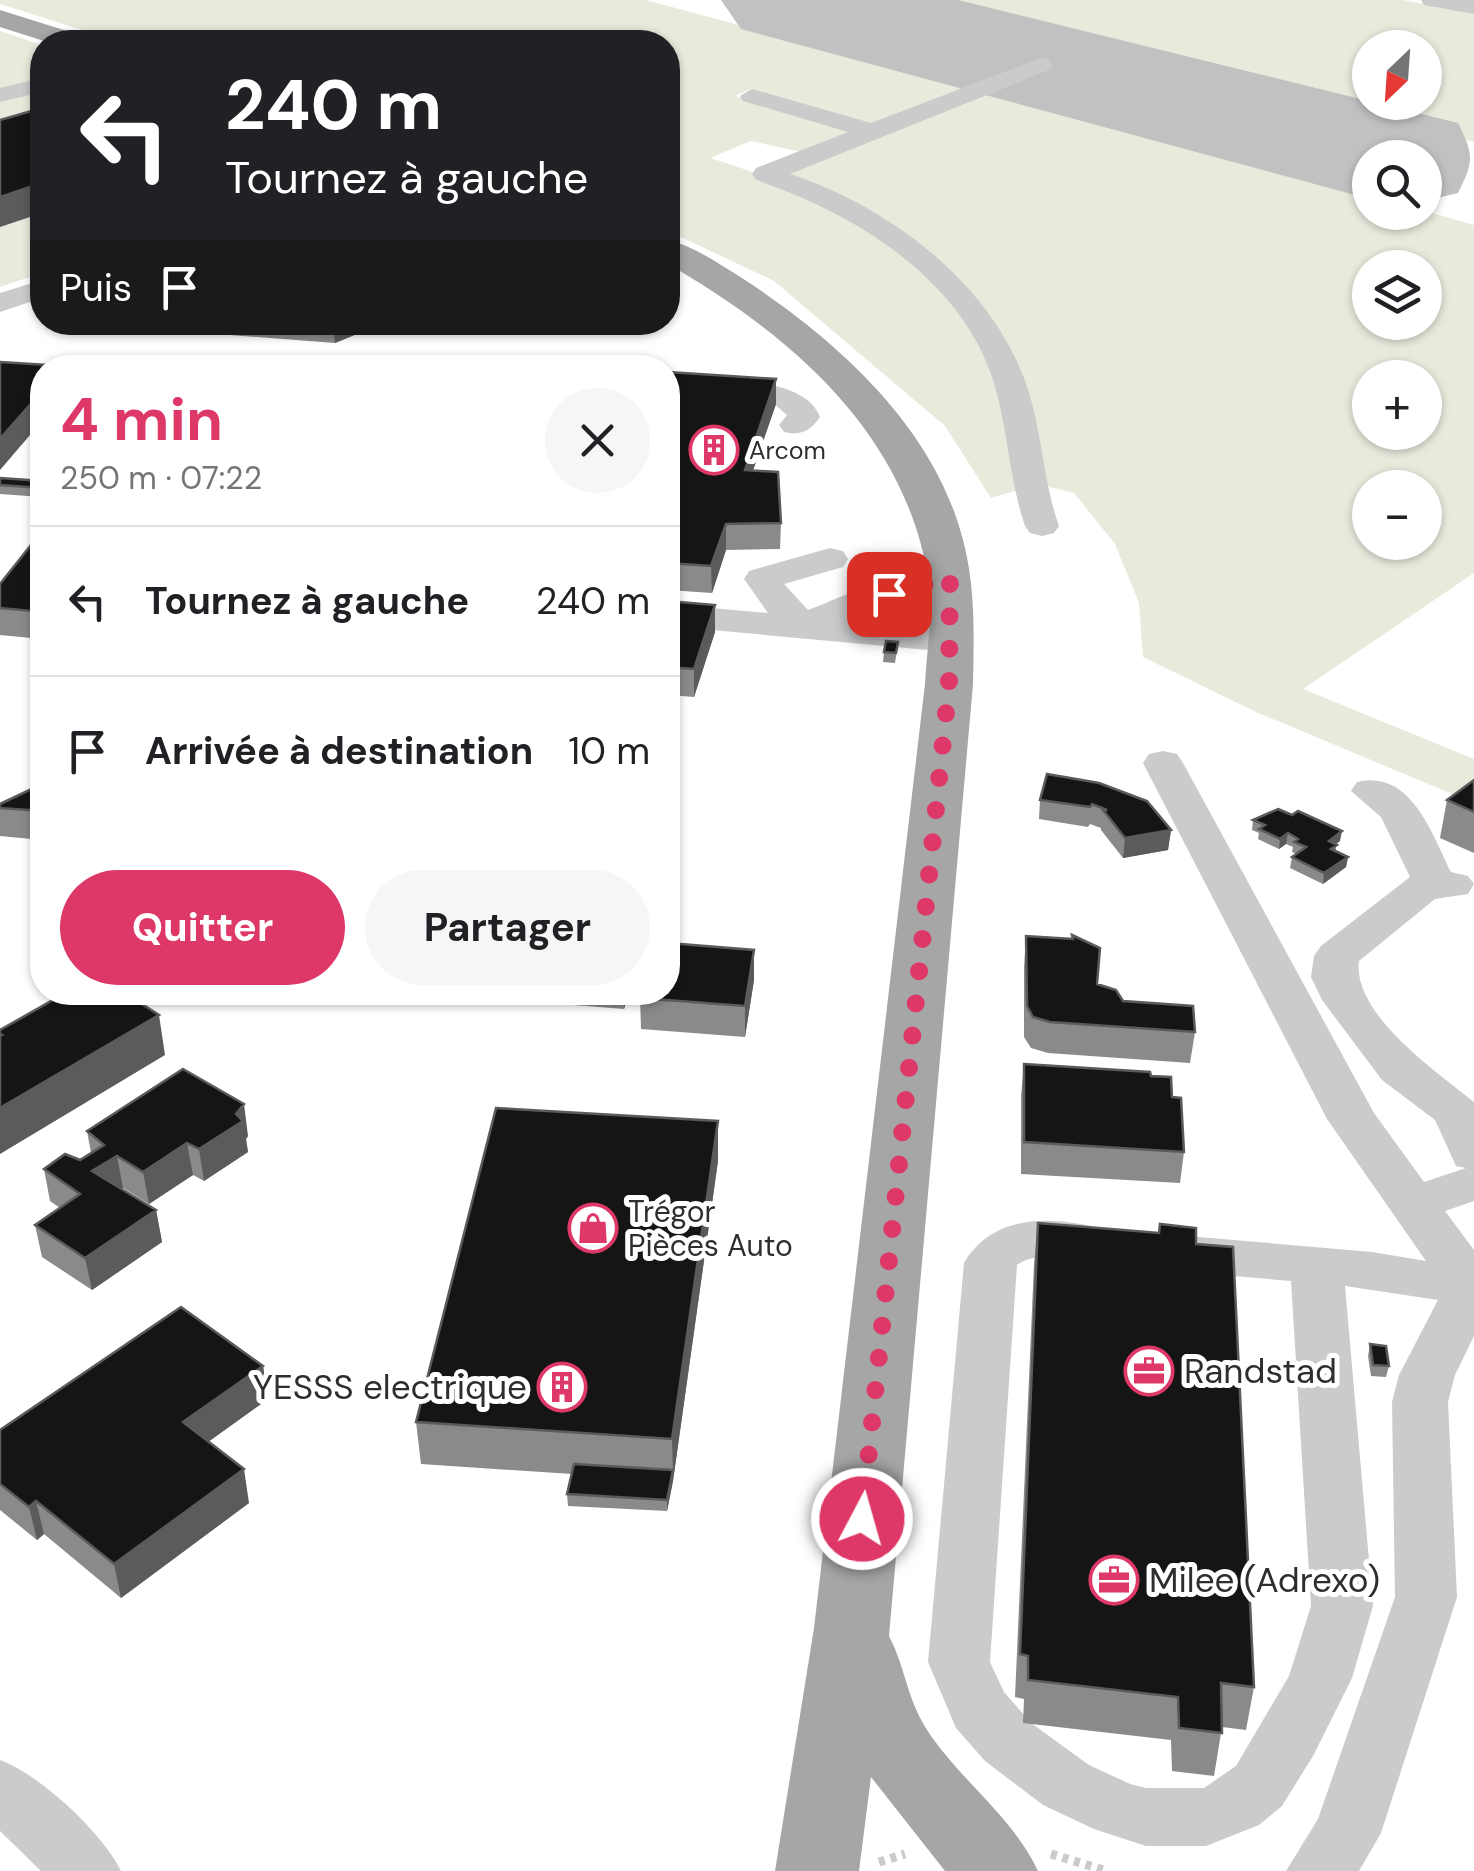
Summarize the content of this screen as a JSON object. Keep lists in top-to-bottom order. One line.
{"places":{"building":["Arcom","YESSS electrique"],"shop":["Trégor Pièces Auto"],"office":["Randstad","Milee (Adrexo)"]},"north":"bottom left","page":{"map_buttons":["+","−"],"turn":["240 m","Tournez à gauche"],"then":"Puis","heading":["4 min","250 m · 07:22"],"list":[{"name":"Tournez à gauche","value":"240 m"},{"name":"Arrivée à destination","value":"10 m"}],"buttons":["Quitter","Partager"]}}
